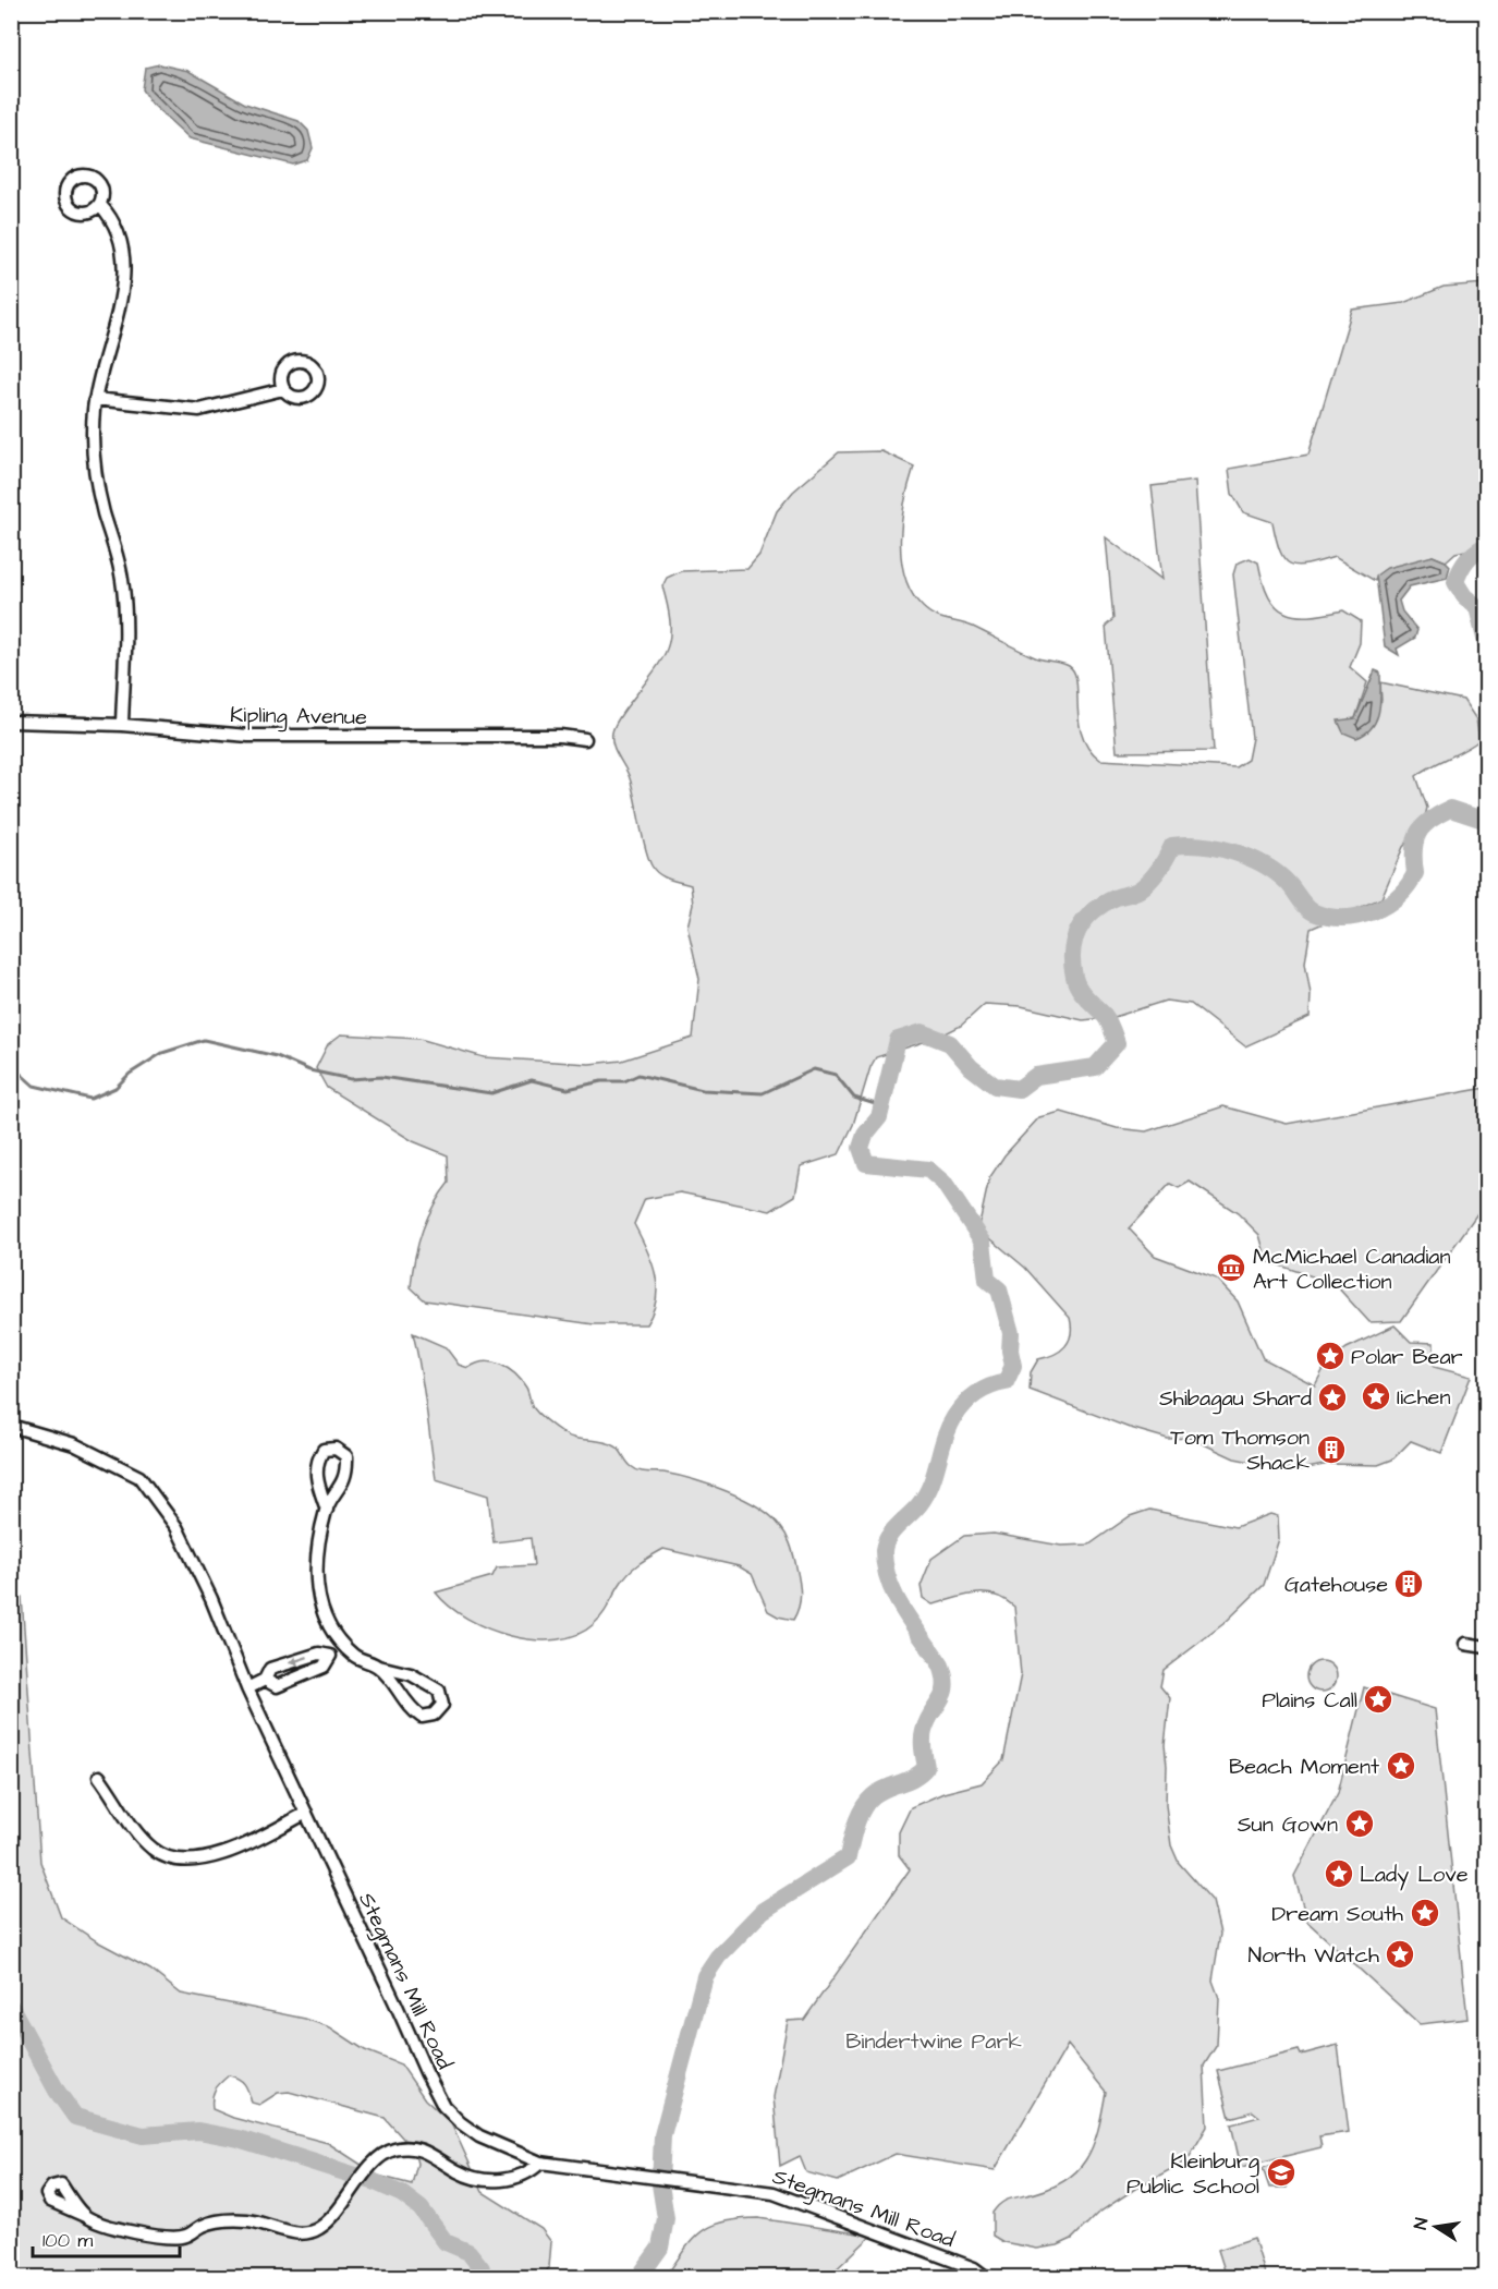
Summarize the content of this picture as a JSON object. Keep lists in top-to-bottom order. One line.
{"streets":{"street":["Kipling Avenue","Stegmans Mill Road"]},"parks":["Bindertwine Park"],"places":{"museum":["McMichael Canadian Art Collection"],"place":["Polar Bear","Iichen","Shibagau Shard","Plains Call","Beach Moment","Sun Gown","Lady Love","Dream South","North Watch"],"building":["Tom Thomson Shack","Gatehouse"],"school or university":["Kleinburg Public School"]},"scale_bar":"100 m","north":"left"}
